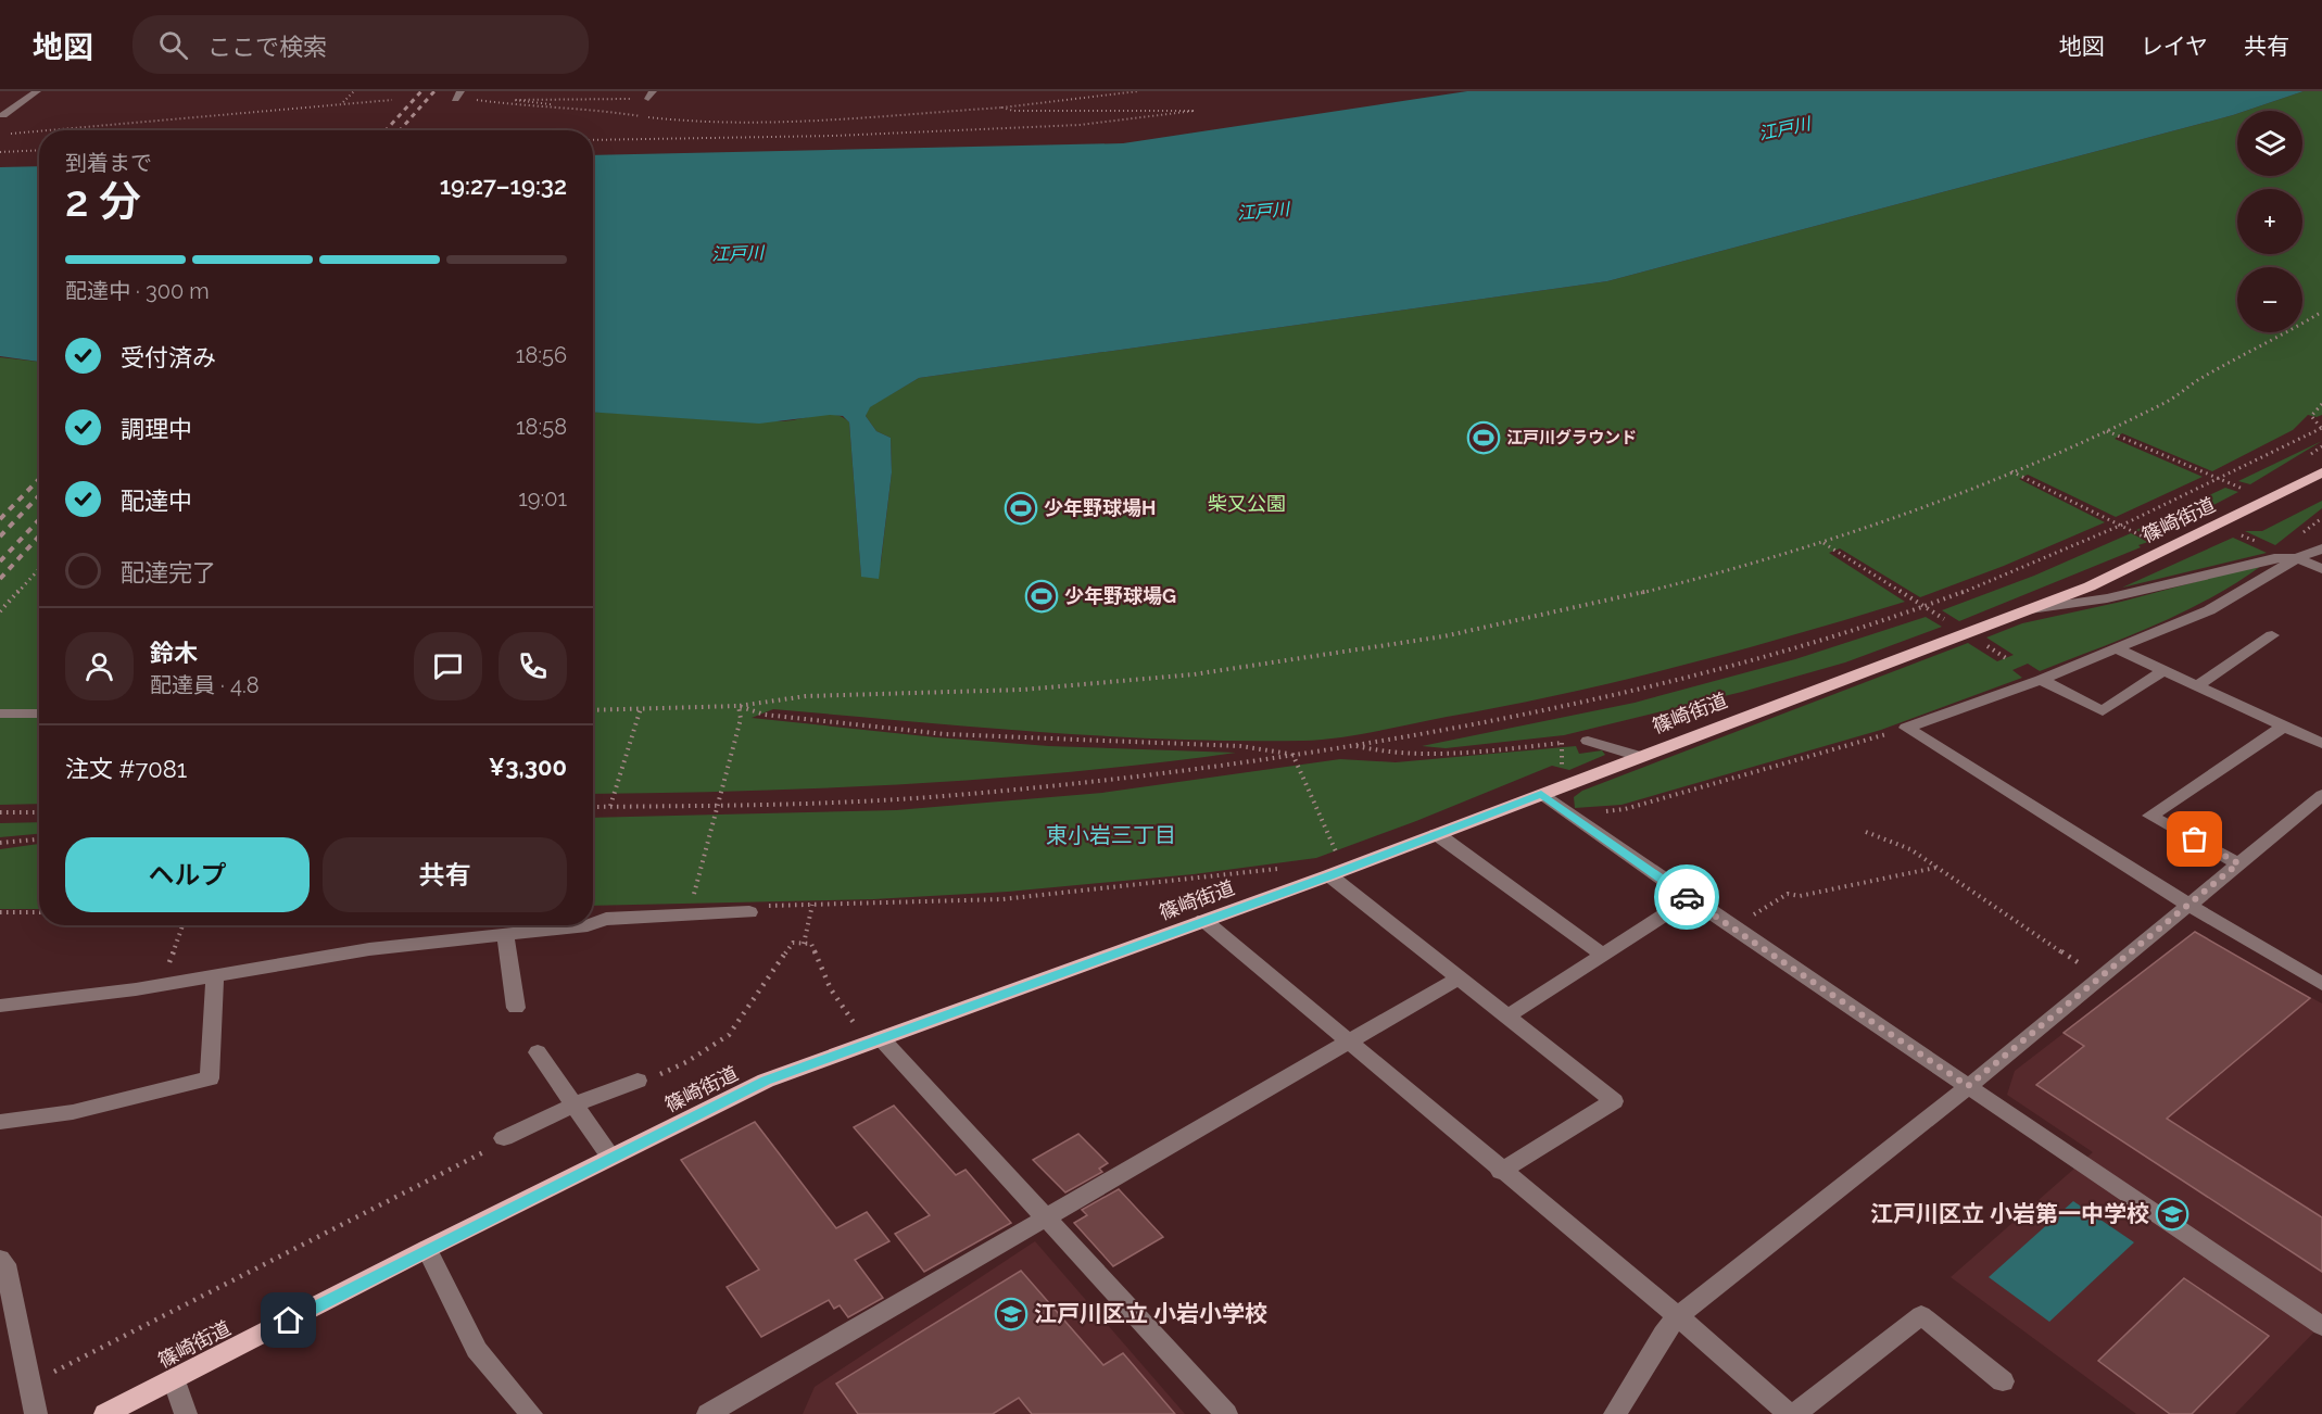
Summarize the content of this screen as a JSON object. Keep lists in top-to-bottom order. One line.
{"streets":{"main road":["篠崎街道"]},"districts":["東小岩三丁目"],"water":["江戸川"],"parks":["柴又公園"],"places":{"sports":["江戸川グラウンド","少年野球場H","少年野球場G"],"school or university":["江戸川区立 小岩第一中学校","江戸川区立 小岩小学校"]},"page":{"header":"地図","search":"ここで検索","nav":["地図","レイヤ","共有"],"map_buttons":["+","−"],"heading":["2 分","到着まで","19:27–19:32"],"panel":["鈴木","配達員 · 4.8","注文 #7081","¥3,300"],"bar":"配達中 · 300 m","list":[["受付済み","18:56"],["調理中","18:58"],["配達中","19:01"],"配達完了"],"buttons":["ヘルプ","共有"]}}
